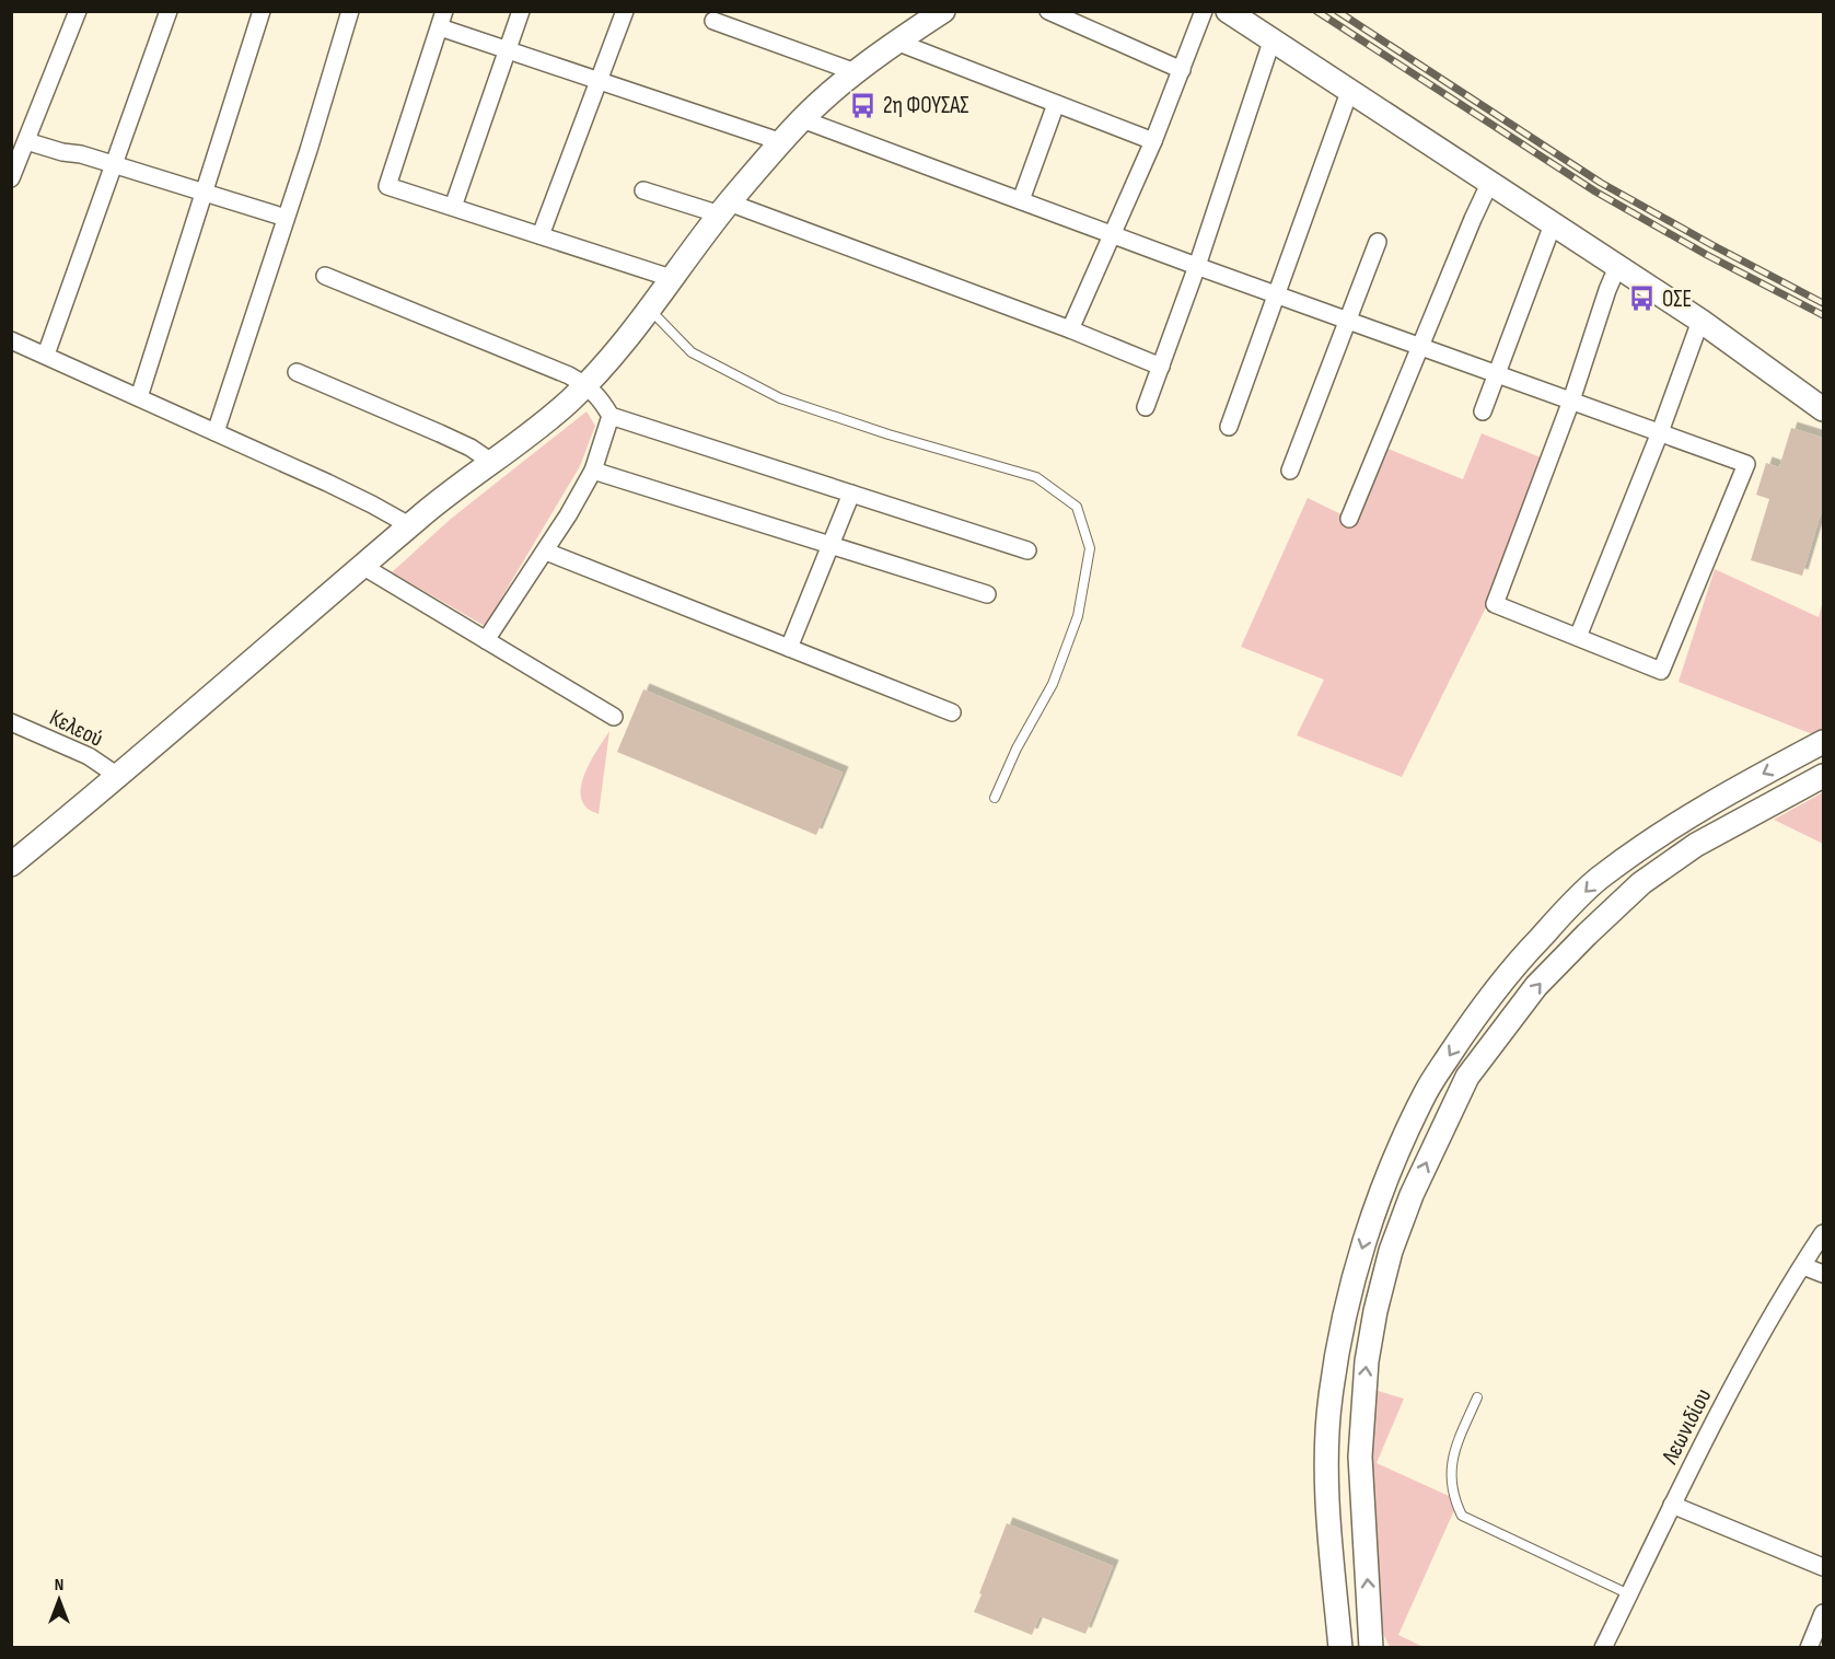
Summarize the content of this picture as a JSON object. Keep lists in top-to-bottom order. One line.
{"streets":{"street":["Κελεού","Λεωνιδίου"]},"places":{"bus stop":["2η ΦΟΥΣΑΣ","ΟΣΕ"]},"north":"top"}
